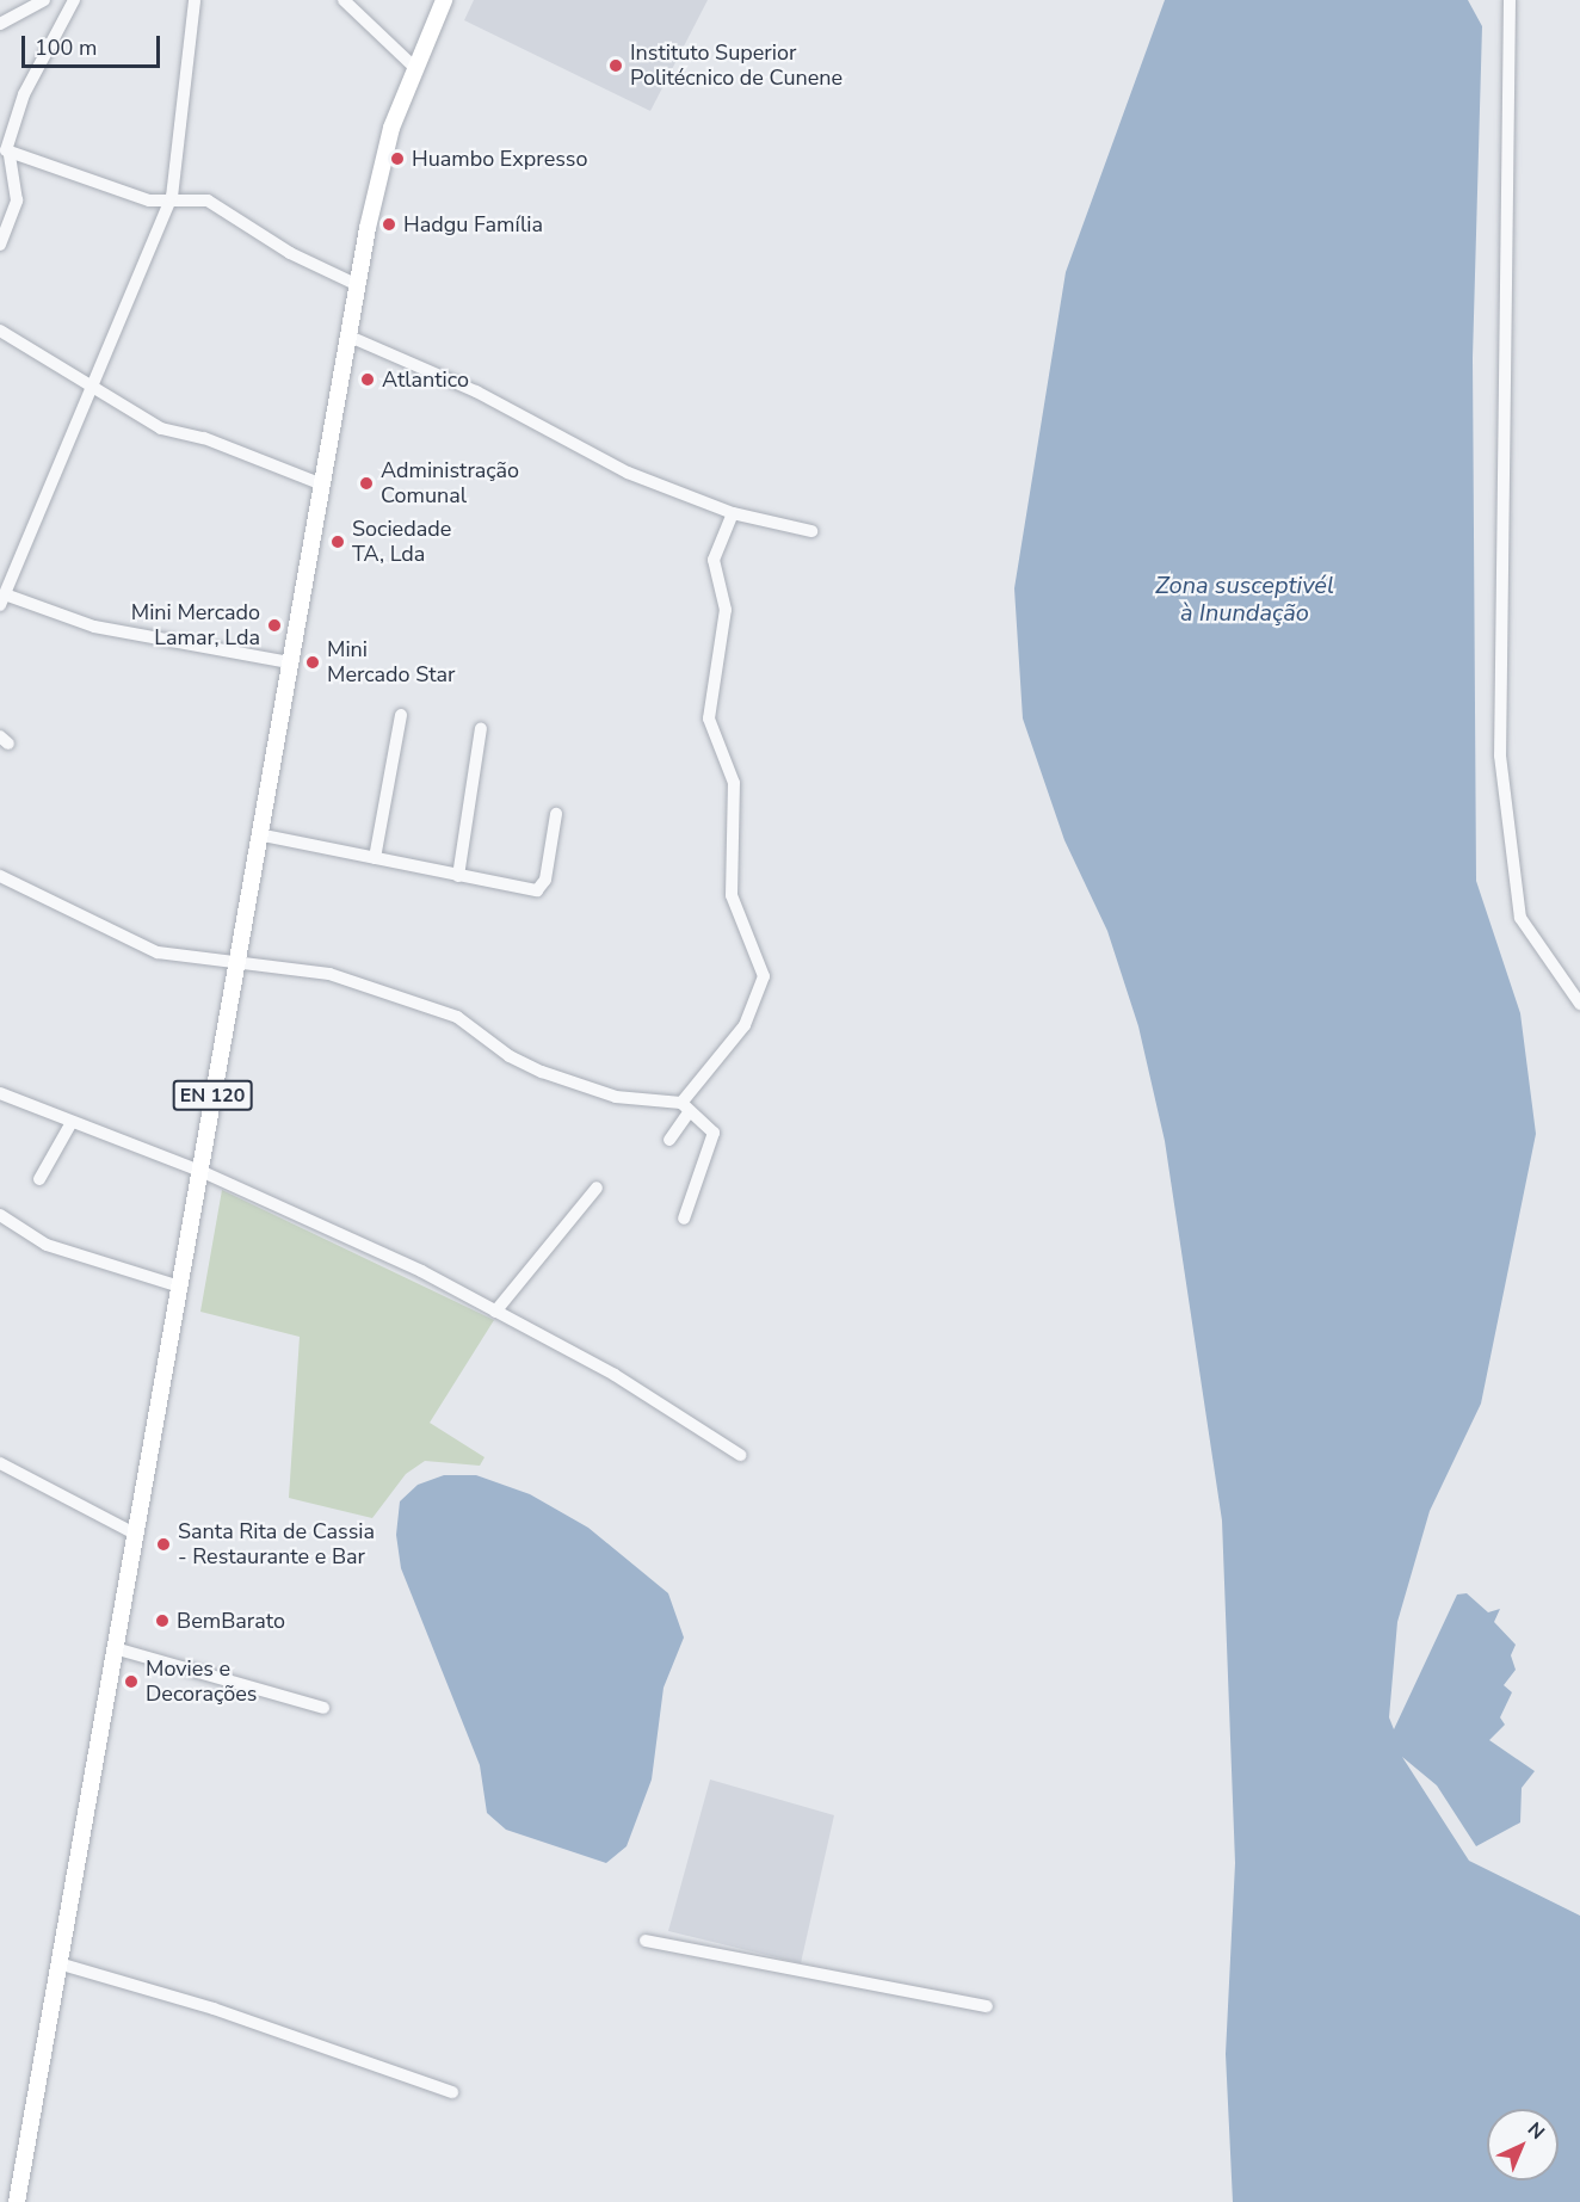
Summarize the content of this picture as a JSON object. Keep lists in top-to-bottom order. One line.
{"streets":{"main road":["EN 120"]},"water":["Zona susceptivél à Inundação"],"places":["Instituto Superior Politécnico de Cunene","Huambo Expresso","Hadgu Família","Atlantico","Administração Comunal","Sociedade TA, Lda","Mini Mercado Lamar, Lda","Mini Mercado Star","Santa Rita de Cassia - Restaurante e Bar","BemBarato","Movies e Decorações"],"scale_bar":"100 m","north":"top right"}
